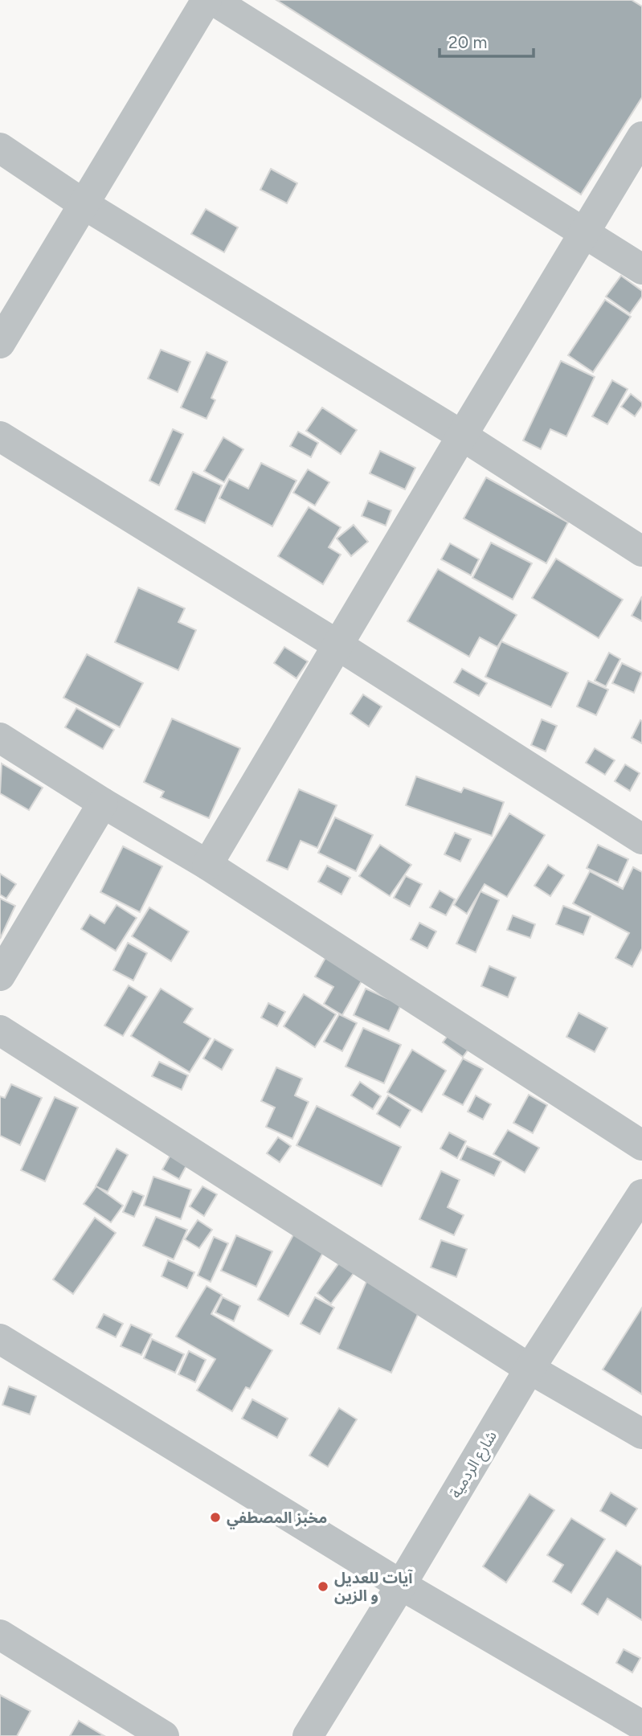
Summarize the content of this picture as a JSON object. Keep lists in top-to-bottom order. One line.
{"streets":{"street":["شارع الردمية"]},"places":["مخبز المصطفي","آيات للعديل و الزين"],"scale_bar":"20 m"}
